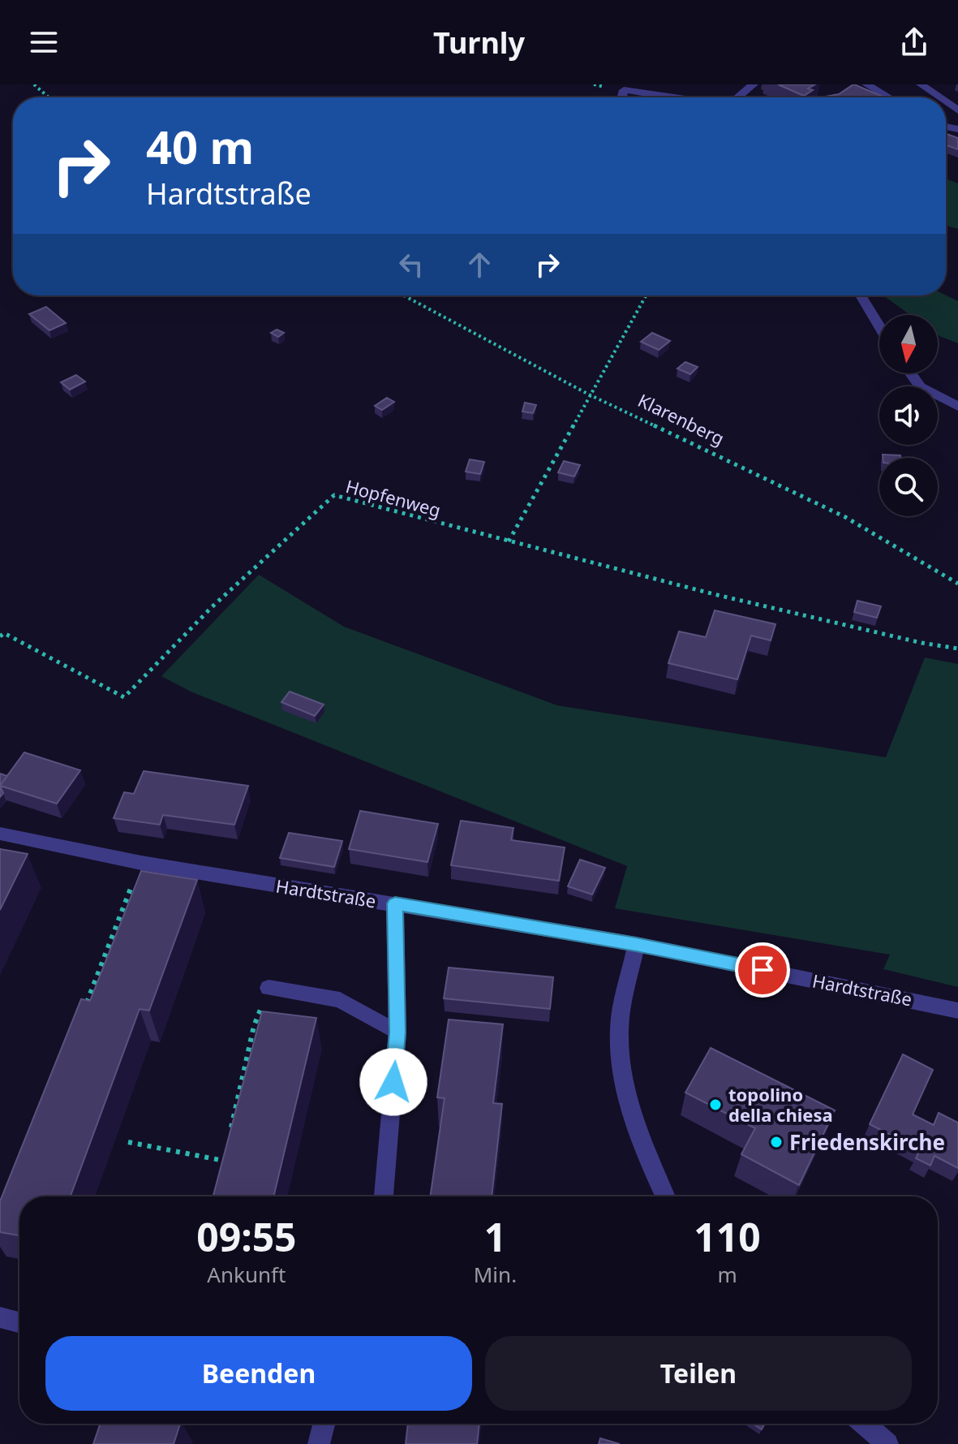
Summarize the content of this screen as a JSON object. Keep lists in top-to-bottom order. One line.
{"streets":{"street":["Hardtstraße"],"path":["Klarenberg","Hopfenweg"]},"places":["topolino della chiesa","Friedenskirche"],"north":"bottom","page":{"header":"Turnly","turn":["40 m","Hardtstraße"],"eta":["09:55","Ankunft","1","Min.","110","m"],"buttons":["Beenden","Teilen"]}}
